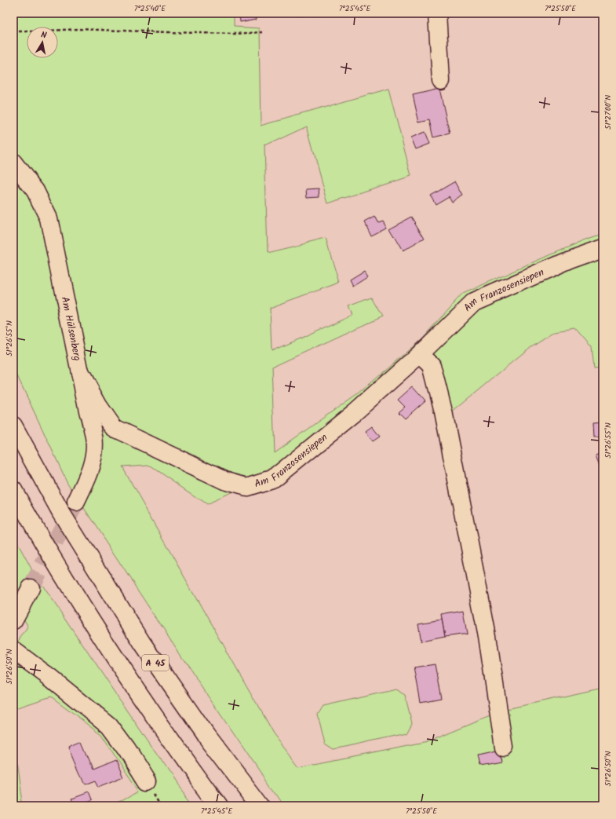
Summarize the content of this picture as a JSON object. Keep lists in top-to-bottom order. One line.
{"streets":{"main road":["Am Franzosensiepen","Am Hülsenberg","A 45"]},"crossings":[["Am Franzosensiepen","Am Hülsenberg"]],"north":"top","coordinates":["7°25'40\"E","7°25'45\"E","7°25'50\"E","51°27'00\"N","51°26'55\"N","51°26'50\"N"]}
